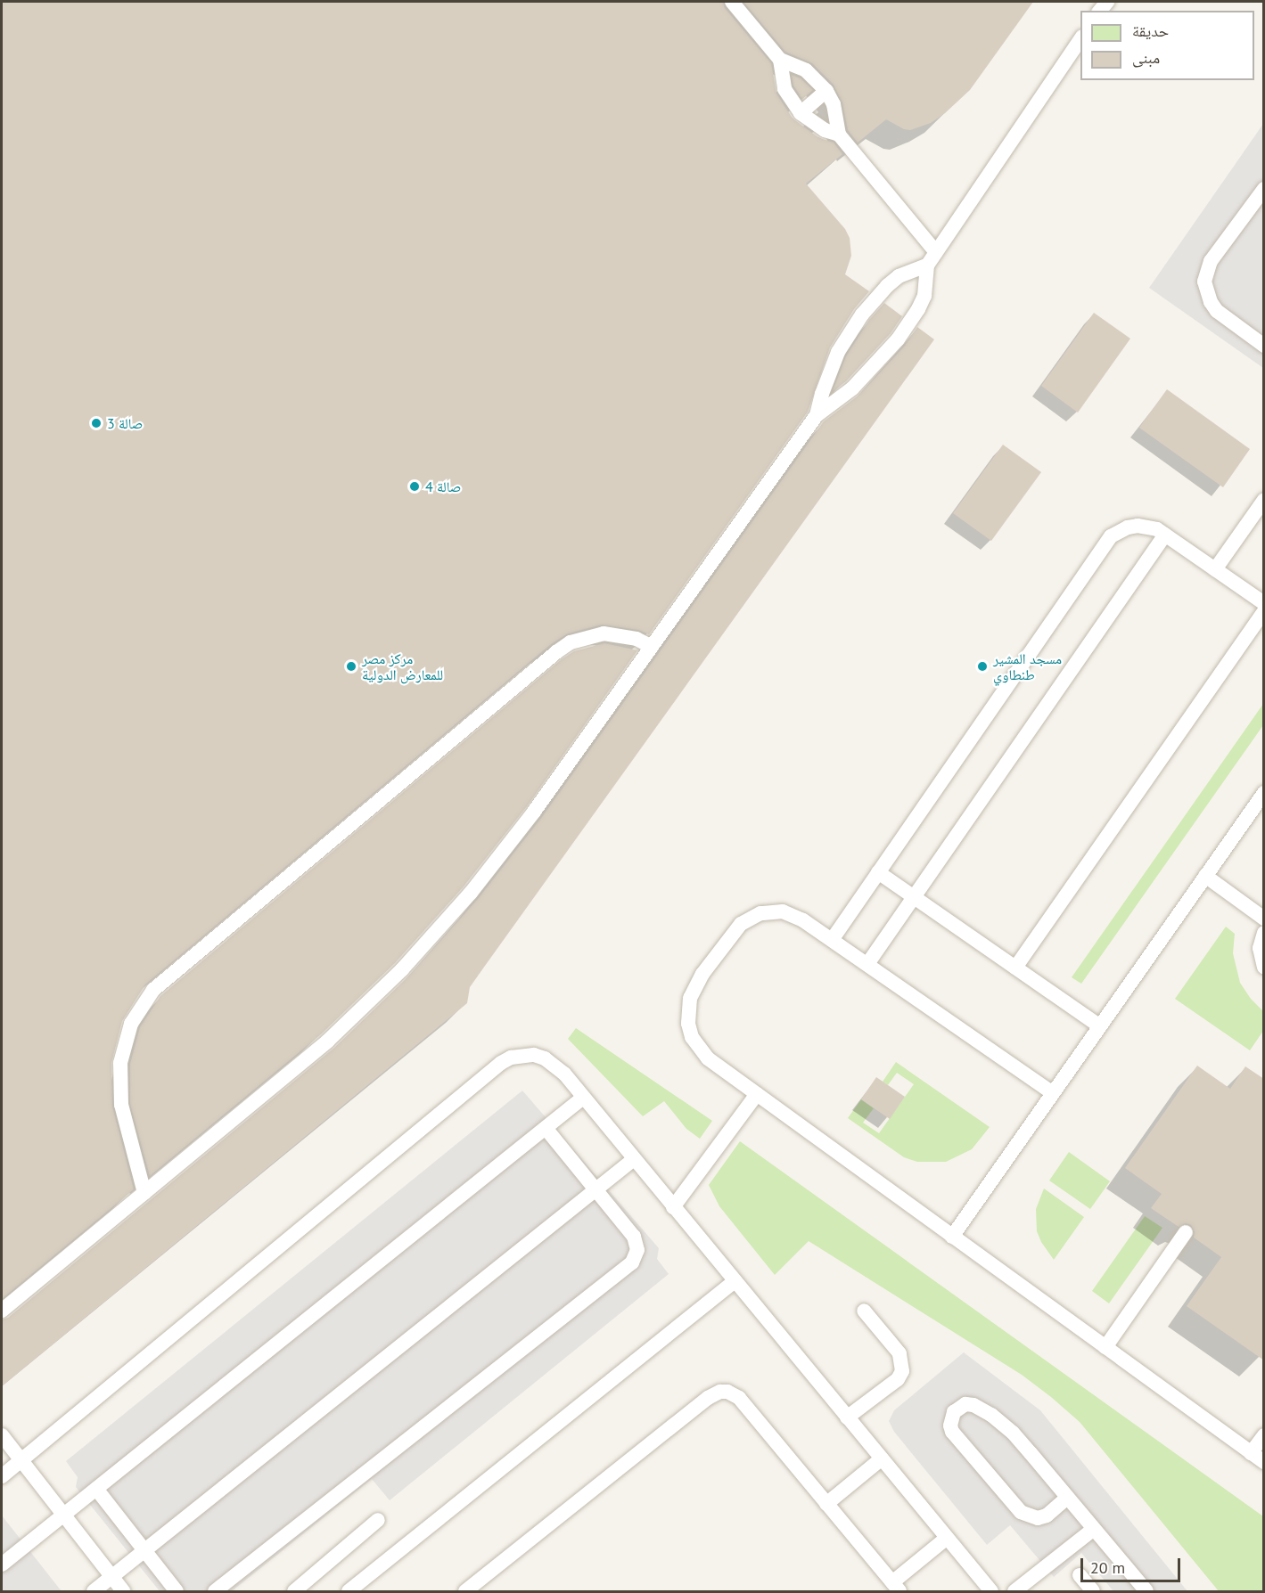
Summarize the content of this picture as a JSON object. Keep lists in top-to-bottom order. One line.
{"places":["صالة 3","صالة 4","مركز مصر للمعارض الدولية","مسجد المشير طنطاوي"],"legend":["حديقة","مبنى"],"scale_bar":"20 m"}
